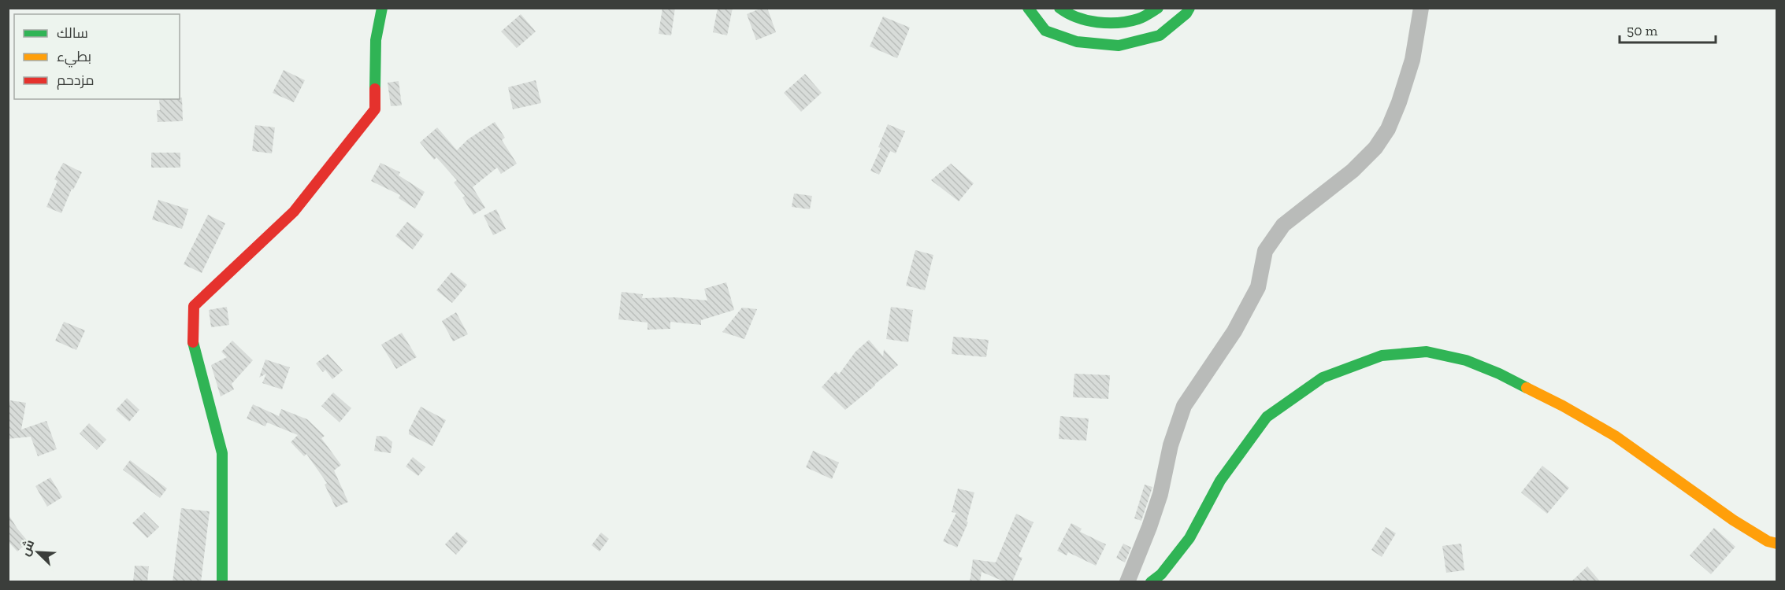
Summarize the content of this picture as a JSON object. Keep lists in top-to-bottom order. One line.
{"legend":["سالك","بطيء","مزدحم"],"scale_bar":"50 m","north":"top left"}
